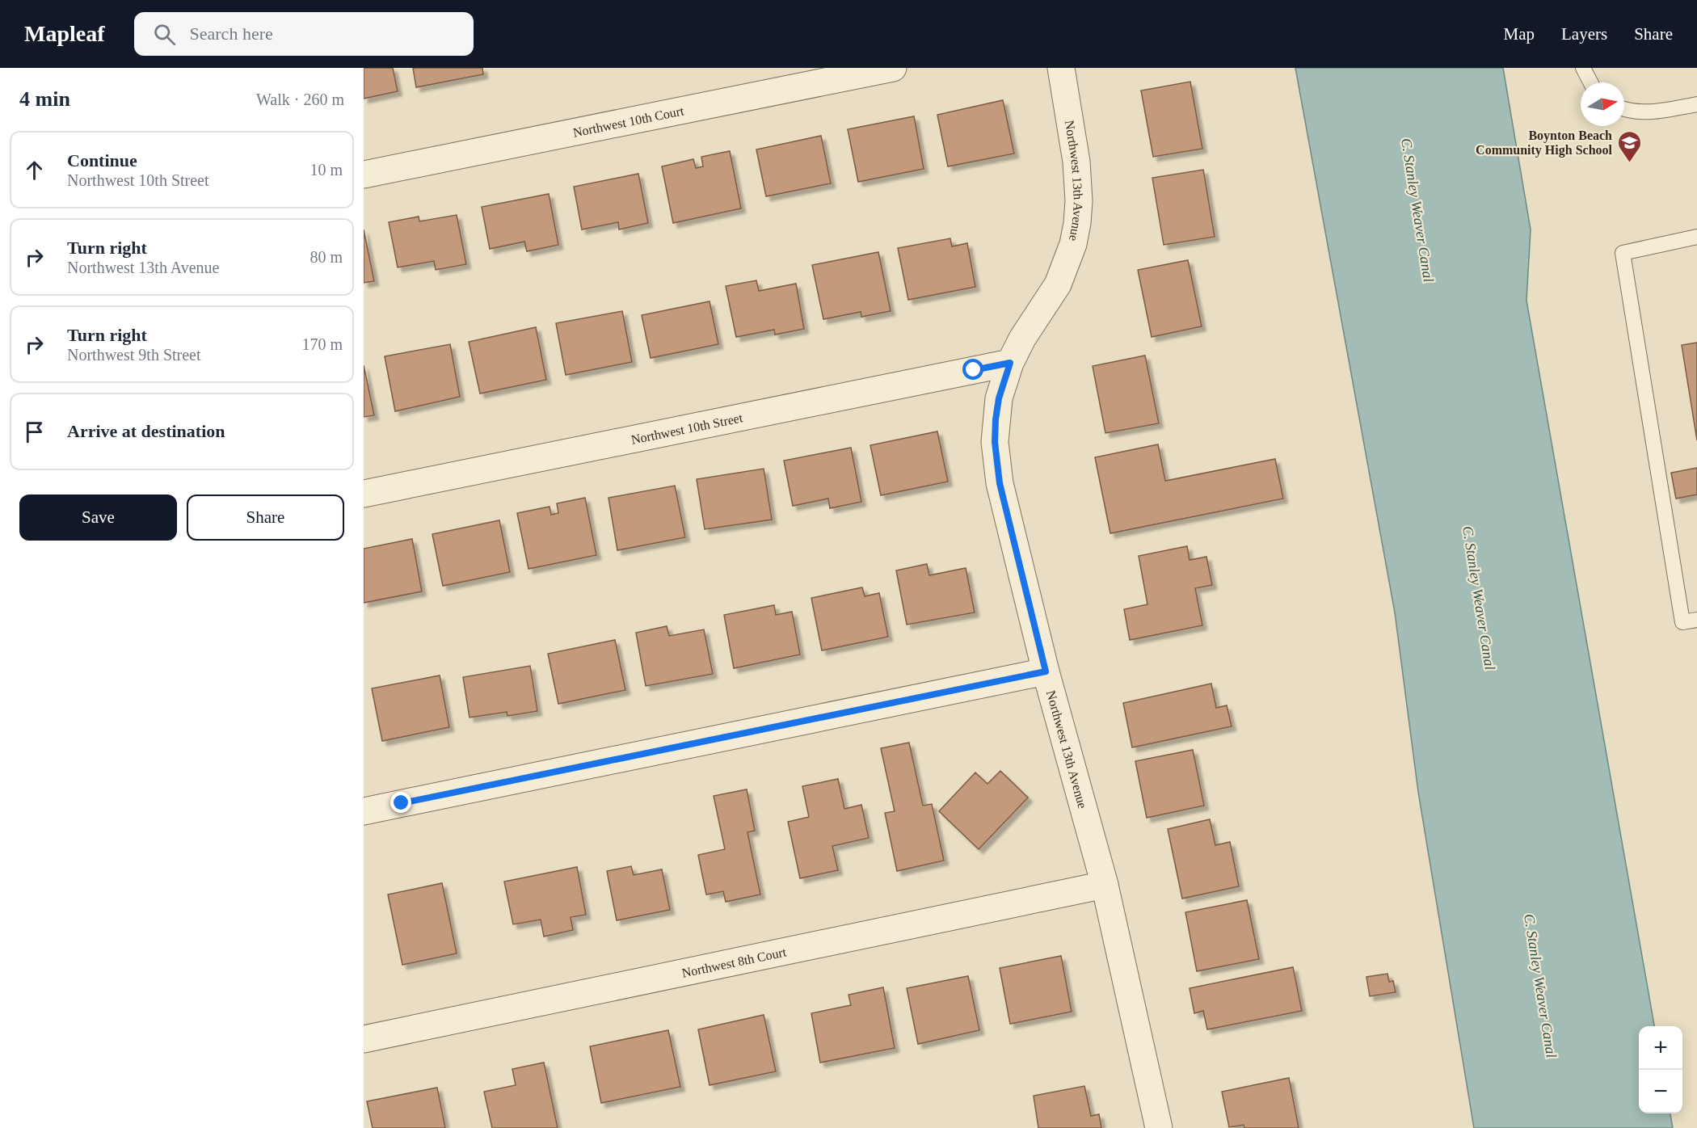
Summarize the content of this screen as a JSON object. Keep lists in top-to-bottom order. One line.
{"streets":{"street":["Northwest 10th Court","Northwest 13th Avenue","Northwest 10th Street","Northwest 8th Court"]},"crossings":[["Northwest 13th Avenue","Northwest 10th Street"],["Northwest 13th Avenue","Northwest 8th Court"]],"water":["C. Stanley Weaver Canal"],"places":{"school or university":["Boynton Beach Community High School"]},"north":"right","page":{"header":"Mapleaf","search":"Search here","nav":["Map","Layers","Share"],"heading":["4 min","Walk · 260 m"],"list":[["Continue","Northwest 10th Street","10 m"],["Turn right","Northwest 13th Avenue","80 m"],["Turn right","Northwest 9th Street","170 m"],"Arrive at destination"],"buttons":["Save","Share"],"map_buttons":["+","−"]}}
